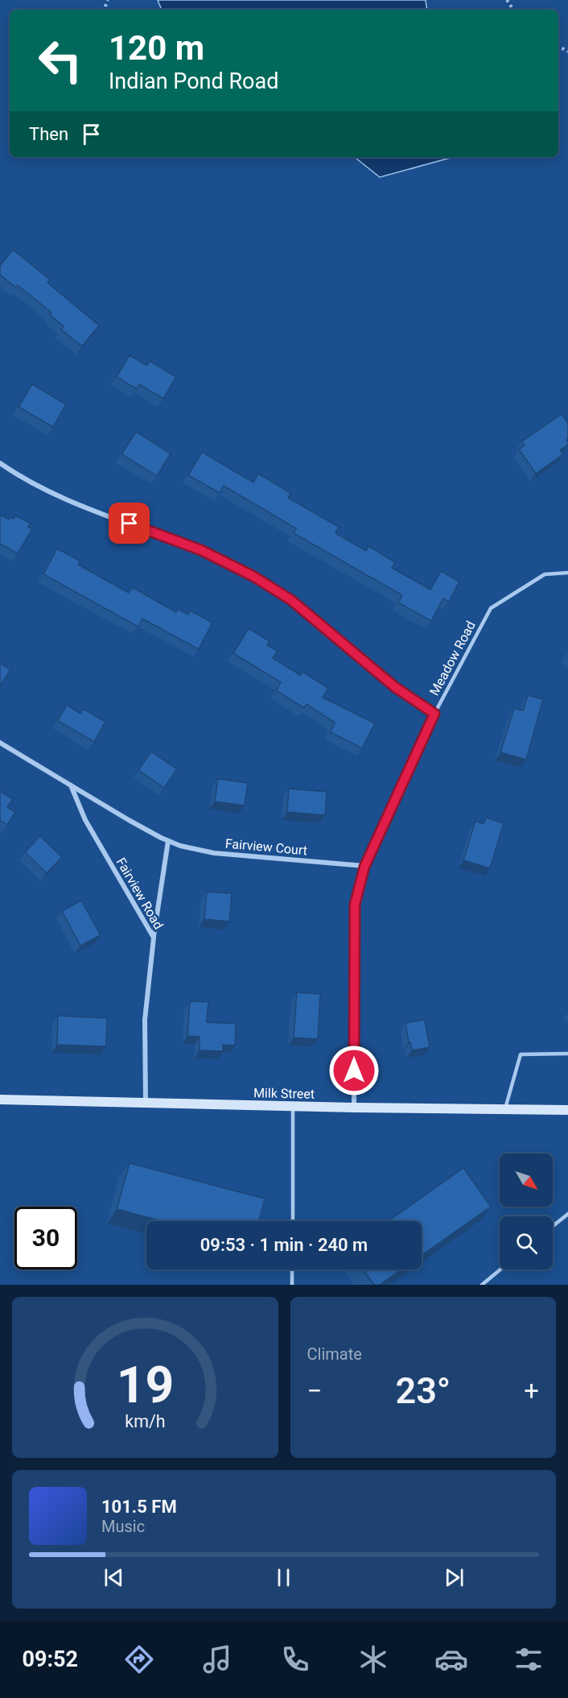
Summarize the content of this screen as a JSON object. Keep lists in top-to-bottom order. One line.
{"streets":{"main road":["Milk Street"],"street":["Meadow Road","Fairview Court","Fairview Road"]},"crossings":[["Meadow Road","Fairview Court"],["Meadow Road","Milk Street"],["Fairview Court","Fairview Road"],["Fairview Road","Milk Street"]],"north":"bottom right","page":{"turn":["120 m","Indian Pond Road"],"then":"Then","limit":"30","trip":"09:53 · 1 min · 240 m","tile":"Climate","heat":["−","23°","+"],"song":["101.5 FM","Music"],"tabs":"09:52","gauge":["19","km/h"]}}
